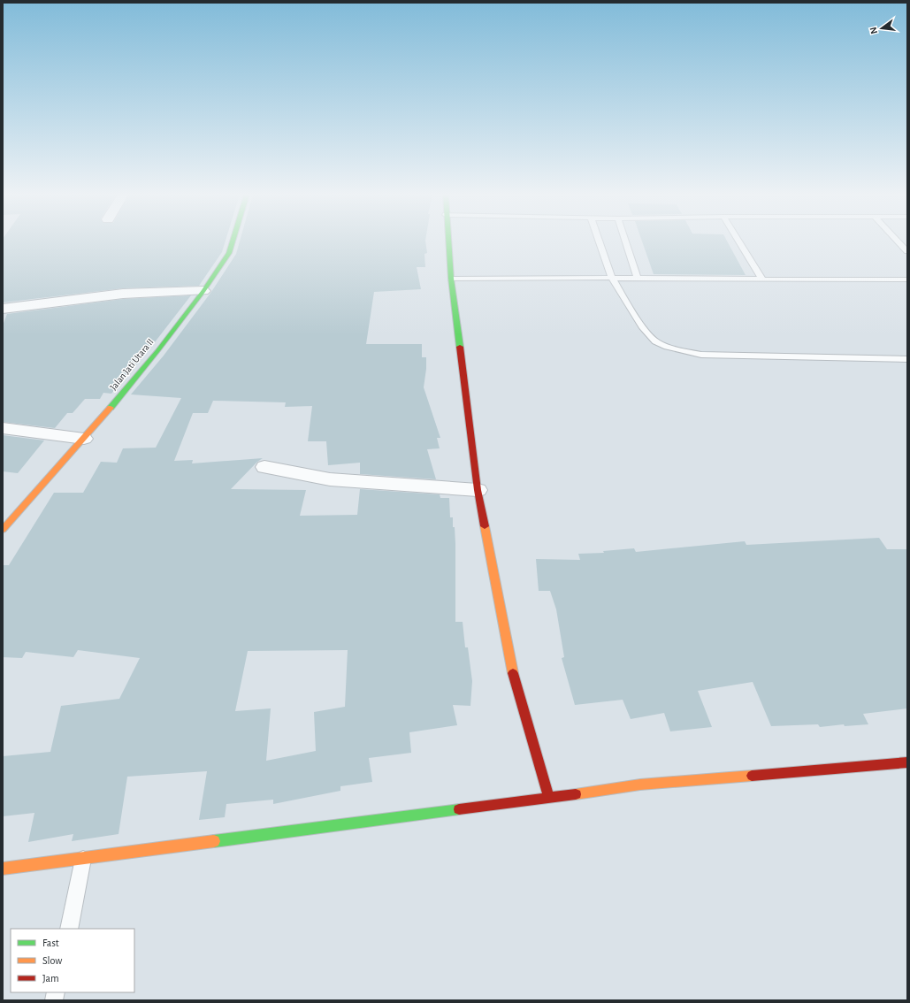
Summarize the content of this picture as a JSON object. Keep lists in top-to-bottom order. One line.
{"streets":{"main road":["Jalan Jati Utara II"]},"legend":["Fast","Slow","Jam"],"north":"left"}
